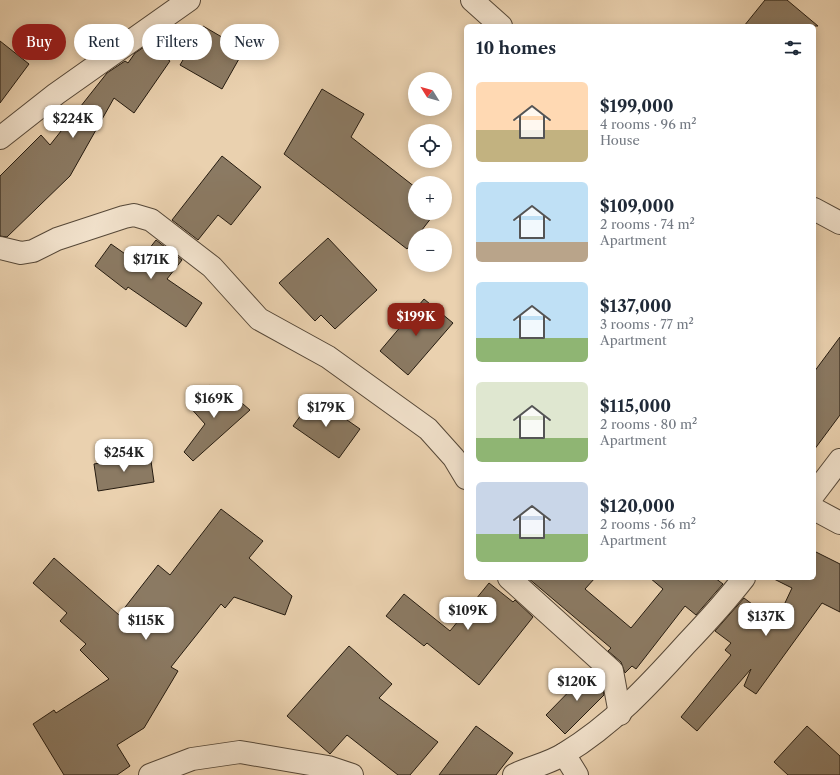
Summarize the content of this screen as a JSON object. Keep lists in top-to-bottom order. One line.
{"north":"top left","page":{"chip":["Buy","Rent","Filters","New"],"heading":"10 homes","map_buttons":["+","−"],"list":[{"name":"$199,000","note":"4 rooms · 96 m² · House"},{"name":"$109,000","note":"2 rooms · 74 m² · Apartment"},{"name":"$137,000","note":"3 rooms · 77 m² · Apartment"},{"name":"$115,000","note":"2 rooms · 80 m² · Apartment"},{"name":"$120,000","note":"2 rooms · 56 m² · Apartment"}],"price":["$224K","$171K","$199K","$169K","$179K","$254K","$109K","$137K","$115K","$120K"]}}
